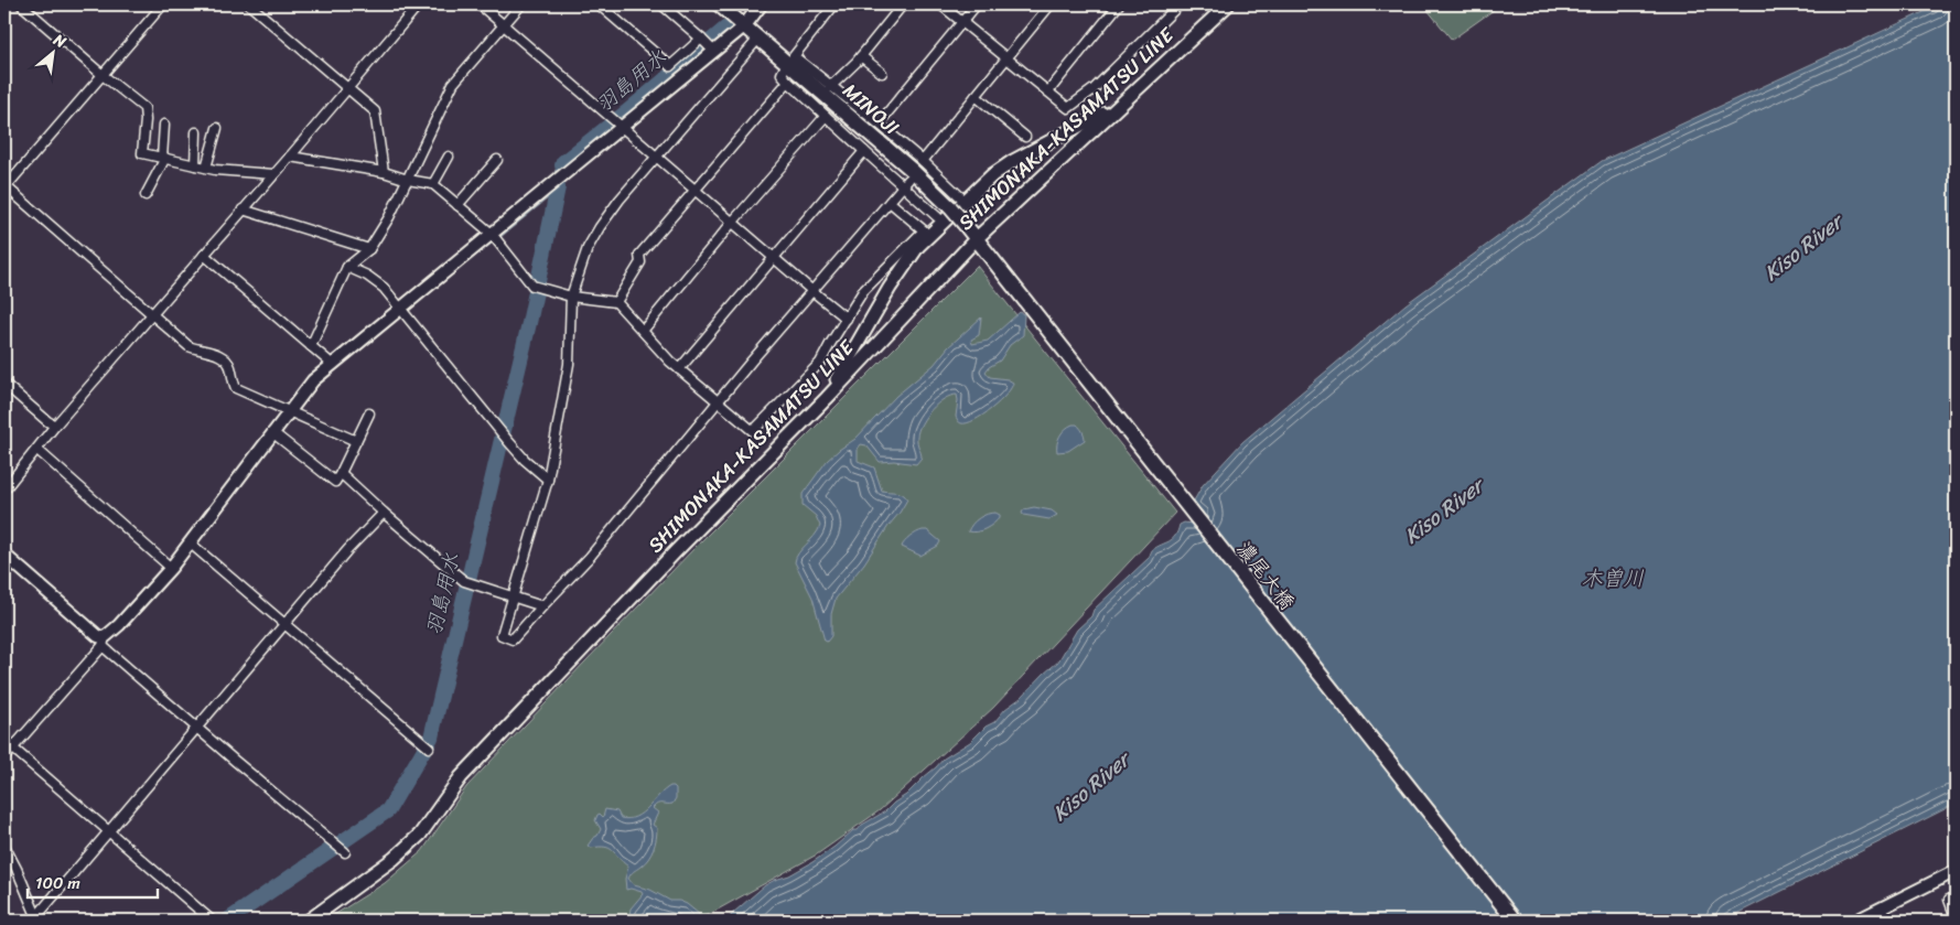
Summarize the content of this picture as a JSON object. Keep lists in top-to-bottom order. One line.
{"streets":{"main road":["MINOJI","SHIMONAKA-KASAMATSU LINE","濃尾大橋"]},"crossings":[["MINOJI","SHIMONAKA-KASAMATSU LINE"],["MINOJI","濃尾大橋"]],"water":["羽島用水","Kiso River","木曽川"],"scale_bar":"100 m","north":"top right"}
